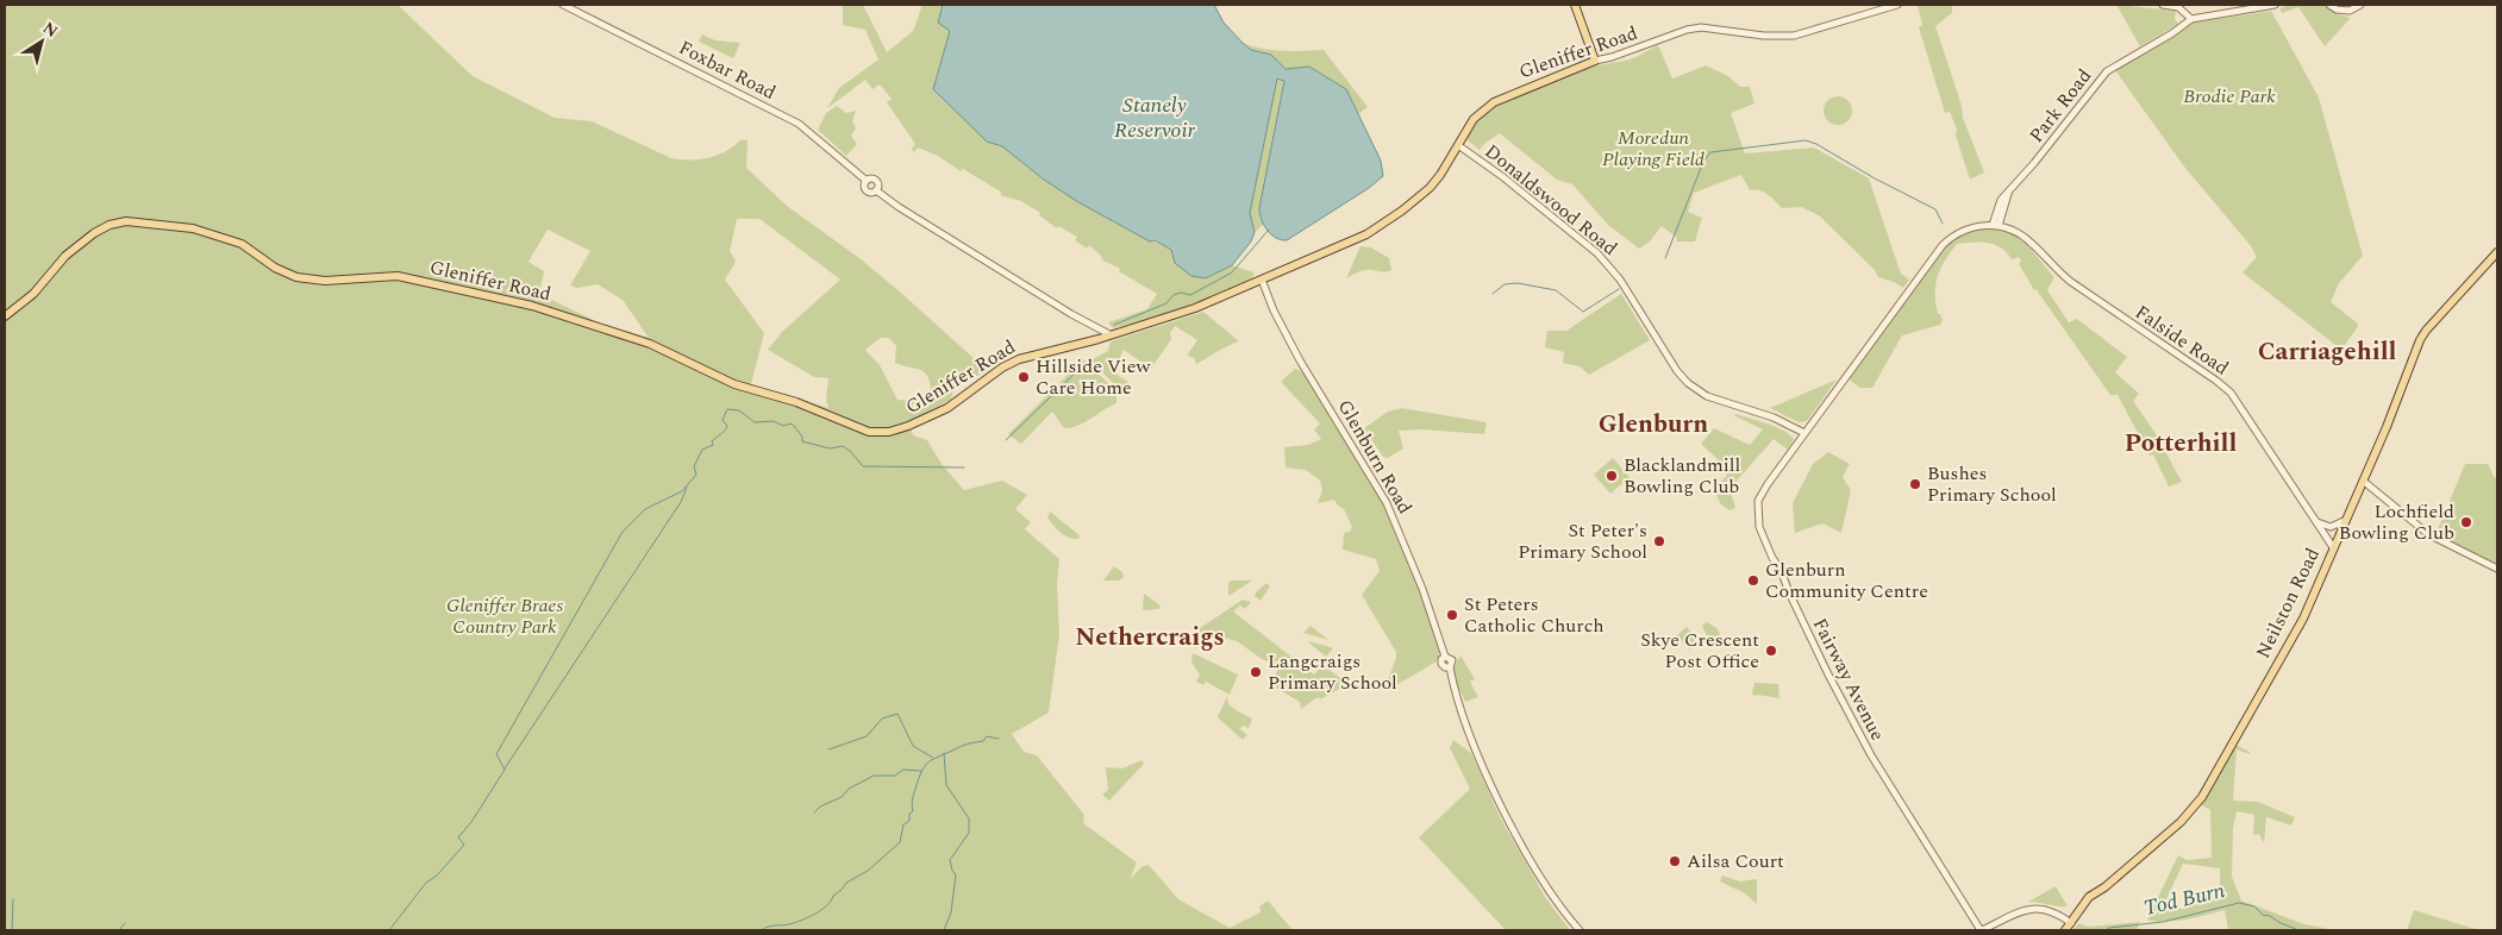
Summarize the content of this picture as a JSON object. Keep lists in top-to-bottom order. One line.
{"streets":{"main road":["Gleniffer Road","Neilston Road"],"street":["Foxbar Road","Park Road","Donaldswood Road","Falside Road","Glenburn Road","Fairway Avenue"]},"crossings":[["Gleniffer Road","Donaldswood Road"],["Gleniffer Road","Glenburn Road"],["Park Road","Falside Road"],["Donaldswood Road","Fairway Avenue"],["Falside Road","Neilston Road"]],"districts":["Carriagehill","Glenburn","Potterhill","Nethercraigs"],"water":["Stanely Reservoir","Tod Burn"],"parks":["Brodie Park","Moredun Playing Field","Gleniffer Braes Country Park"],"places":["Hillside View Care Home","Blacklandmill Bowling Club","Bushes Primary School","Lochfield Bowling Club","St Peter's Primary School","Glenburn Community Centre","St Peters Catholic Church","Skye Crescent Post Office","Langcraigs Primary School","Ailsa Court"],"north":"top right"}
